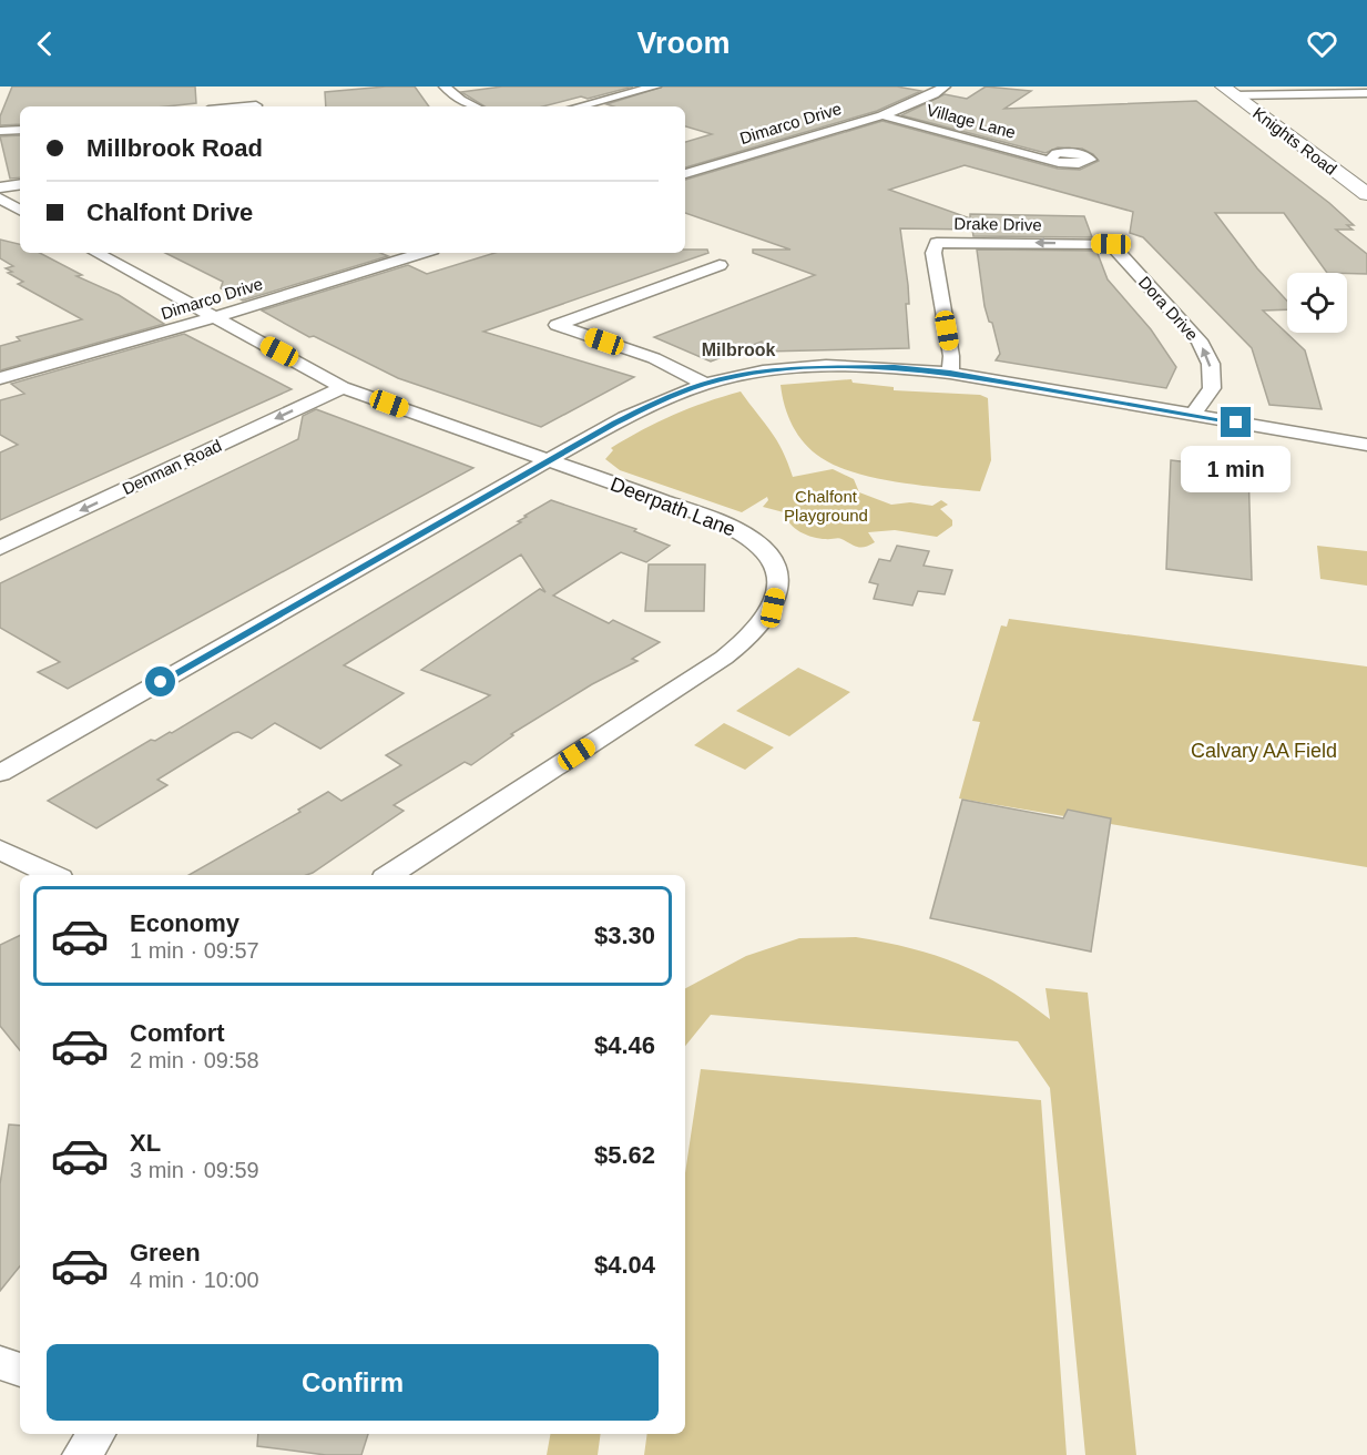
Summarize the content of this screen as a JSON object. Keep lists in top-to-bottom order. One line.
{"streets":{"main road":["Knights Road"],"street":["Village Lane","Dimarco Drive","Drake Drive","Dora Drive","Denman Road","Deerpath Lane"]},"crossings":[["Village Lane","Dimarco Drive"],["Dimarco Drive","Deerpath Lane"],["Drake Drive","Dora Drive"],["Denman Road","Deerpath Lane"]],"one_way":["Dora Drive"],"districts":["Milbrook"],"parks":["Chalfont Playground","Calvary AA Field"],"page":{"header":"Vroom","banner":["Millbrook Road","Chalfont Drive"],"bubble":"1 min","list":[{"name":"Economy","note":"1 min · 09:57","value":"$3.30"},{"name":"Comfort","note":"2 min · 09:58","value":"$4.46"},{"name":"XL","note":"3 min · 09:59","value":"$5.62"},{"name":"Green","note":"4 min · 10:00","value":"$4.04"}],"buttons":"Confirm"}}
